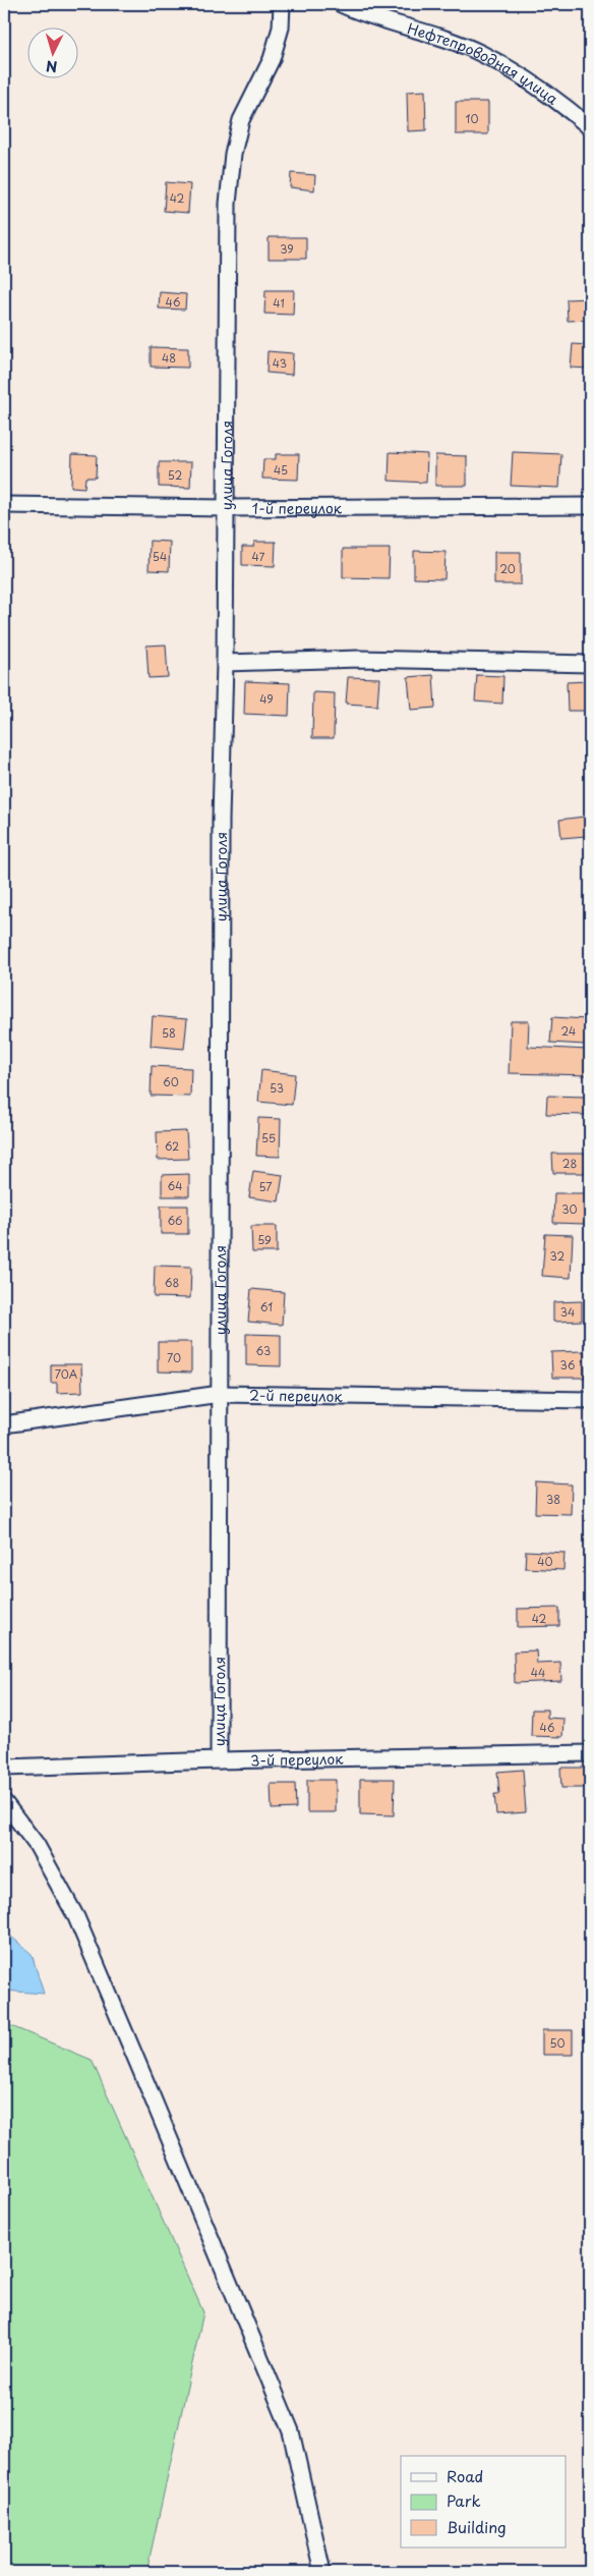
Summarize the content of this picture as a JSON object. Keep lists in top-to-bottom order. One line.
{"streets":{"street":["Нефтепроводная улица","улица Гоголя","1-й переулок","2-й переулок","3-й переулок"]},"crossings":[["улица Гоголя","1-й переулок"],["улица Гоголя","2-й переулок"],["улица Гоголя","3-й переулок"]],"house_numbers":["10","42","39","46","41","48","43","45","52","54","47","20","49","24","58","60","53","55","62","28","64","57","30","66","59","32","68","61","34","63","70","36","70А","38","40","42","44","46","50"],"legend":["Road","Park","Building"],"north":"bottom"}
